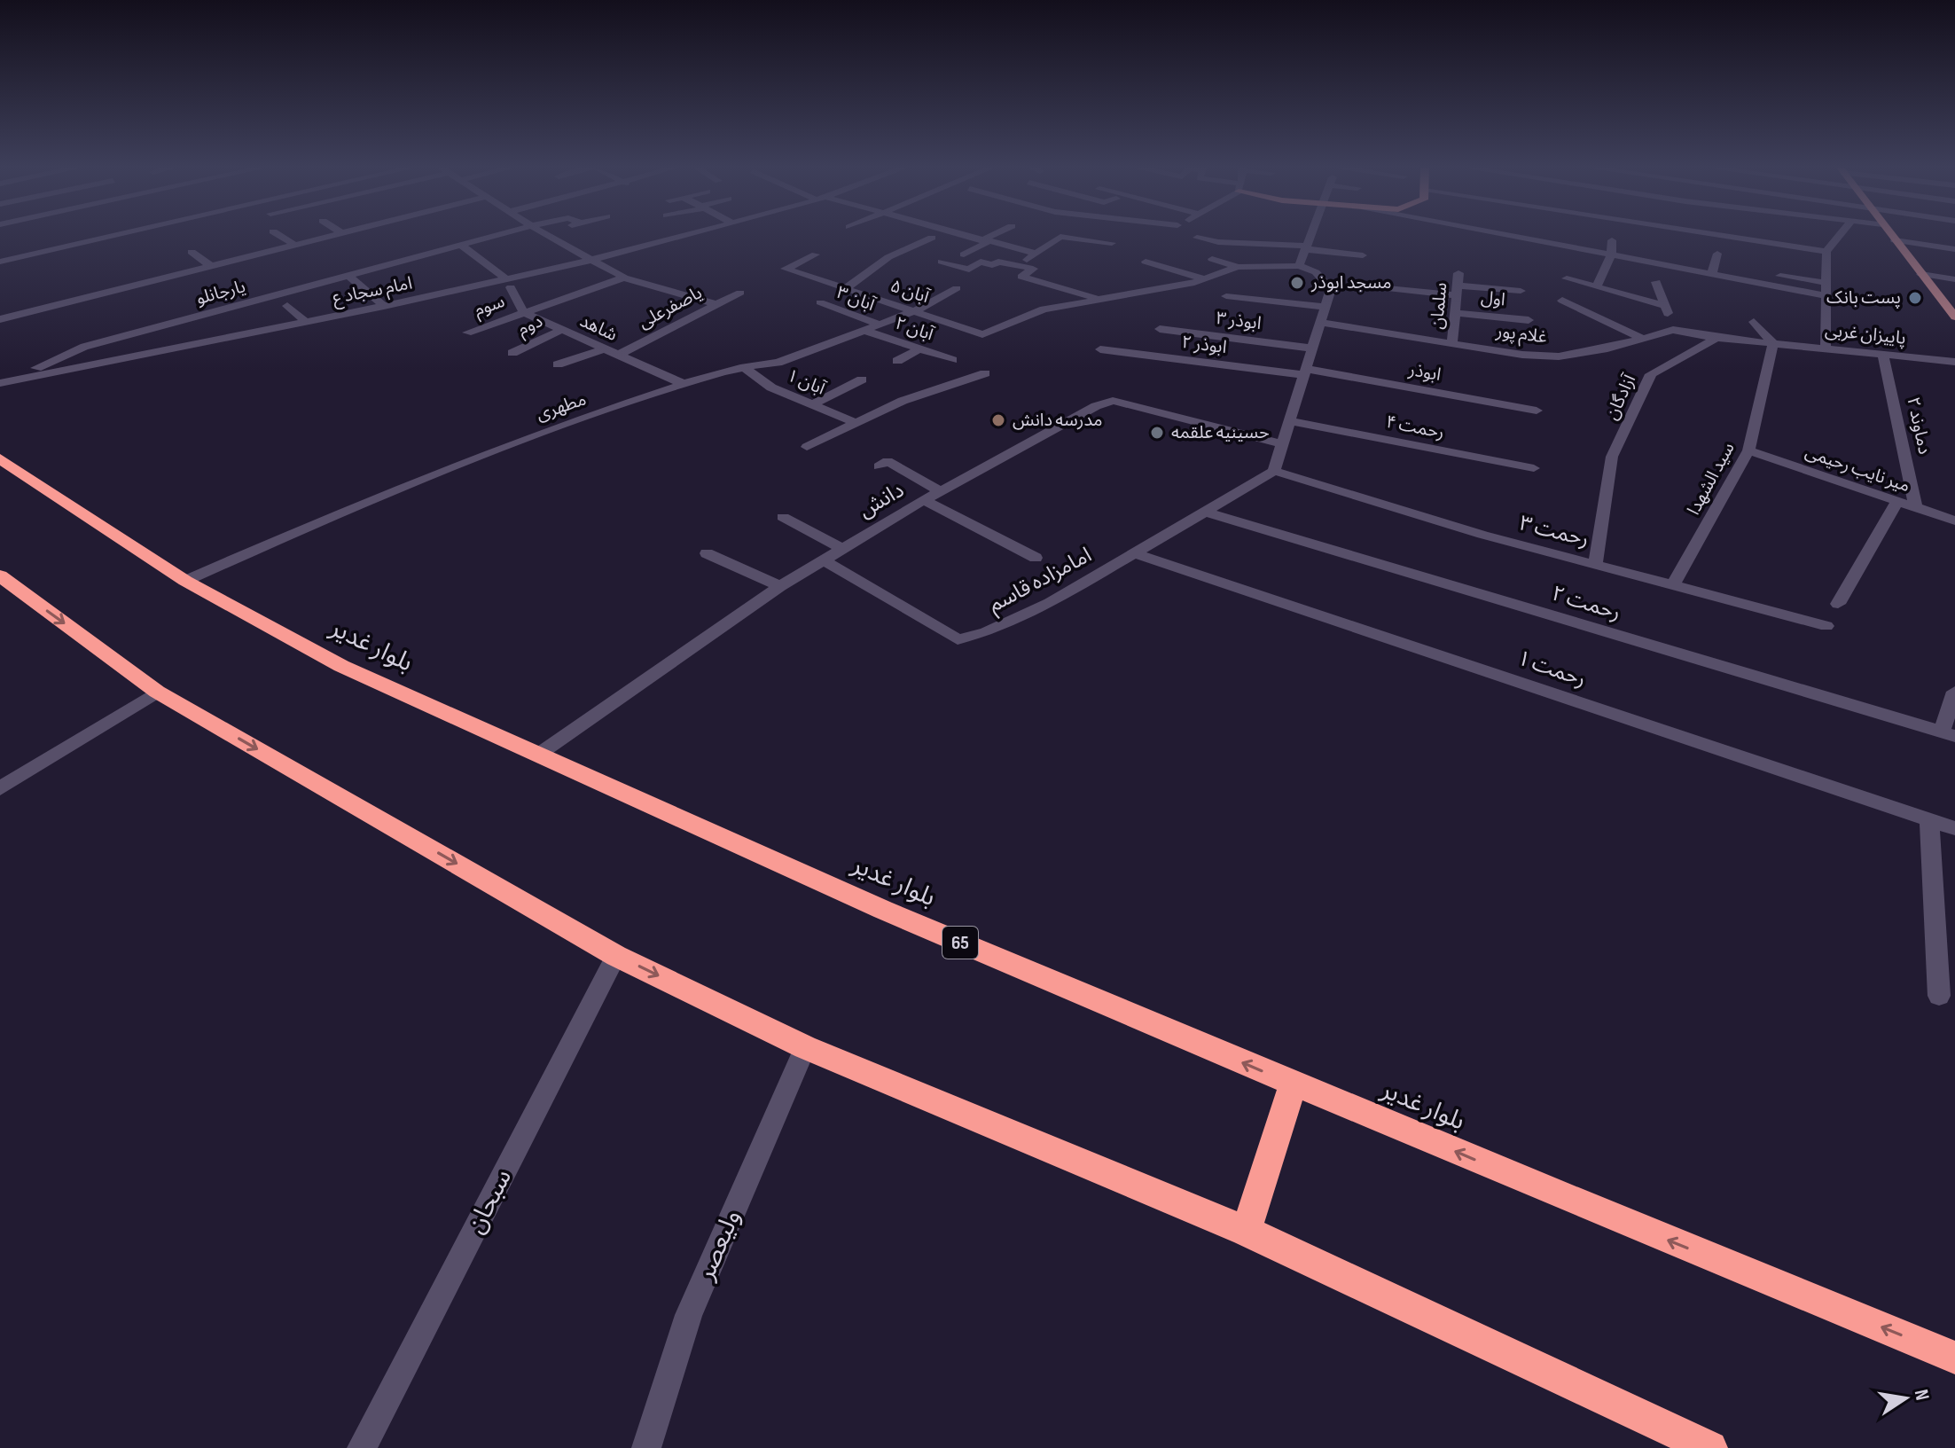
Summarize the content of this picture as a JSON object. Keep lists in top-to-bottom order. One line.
{"streets":{"highway":["بلوار غدیر","65"],"street":["امام سجاد ع","آبان ۵","یارجانلو","آبان ۳","اول","سوم","سلمان","یاصفرعلی","ابوذر ۳","دوم","شاهد","آبان ۲","غلام پور","پاییزان غربی","ابوذر ۲","ابوذر","آبان ۱","آزادگان","مطهری","دماوند ۲","رحمت ۴","میر نایب رحیمی","سید الشهدا","دانش","رحمت ۳","امامزاده قاسم","رحمت ۲","رحمت ۱","سبحان","ولیعصر"]},"crossings":[["امام سجاد ع","یارجانلو"],["آبان ۵","مطهری"],["آبان ۳","مطهری"],["اول","سلمان"],["سوم","شاهد"],["سلمان","غلام پور"],["یاصفرعلی","شاهد"],["دوم","شاهد"],["شاهد","مطهری"],["آبان ۲","مطهری"],["غلام پور","آزادگان"],["پاییزان غربی","دماوند ۲"],["پاییزان غربی","سید الشهدا"],["ابوذر ۲","ابوذر"],["آبان ۱","مطهری"],["آزادگان","رحمت ۳"],["مطهری","بلوار غدیر"],["دماوند ۲","میر نایب رحیمی"],["میر نایب رحیمی","سید الشهدا"],["سید الشهدا","رحمت ۳"],["دانش","امامزاده قاسم"],["دانش","بلوار غدیر"],["رحمت ۳","امامزاده قاسم"],["امامزاده قاسم","رحمت ۲"],["امامزاده قاسم","رحمت ۱"]],"places":["مسجد ابوذر","پست بانک","مدرسه دانش","حسینیه علقمه"],"north":"right"}
